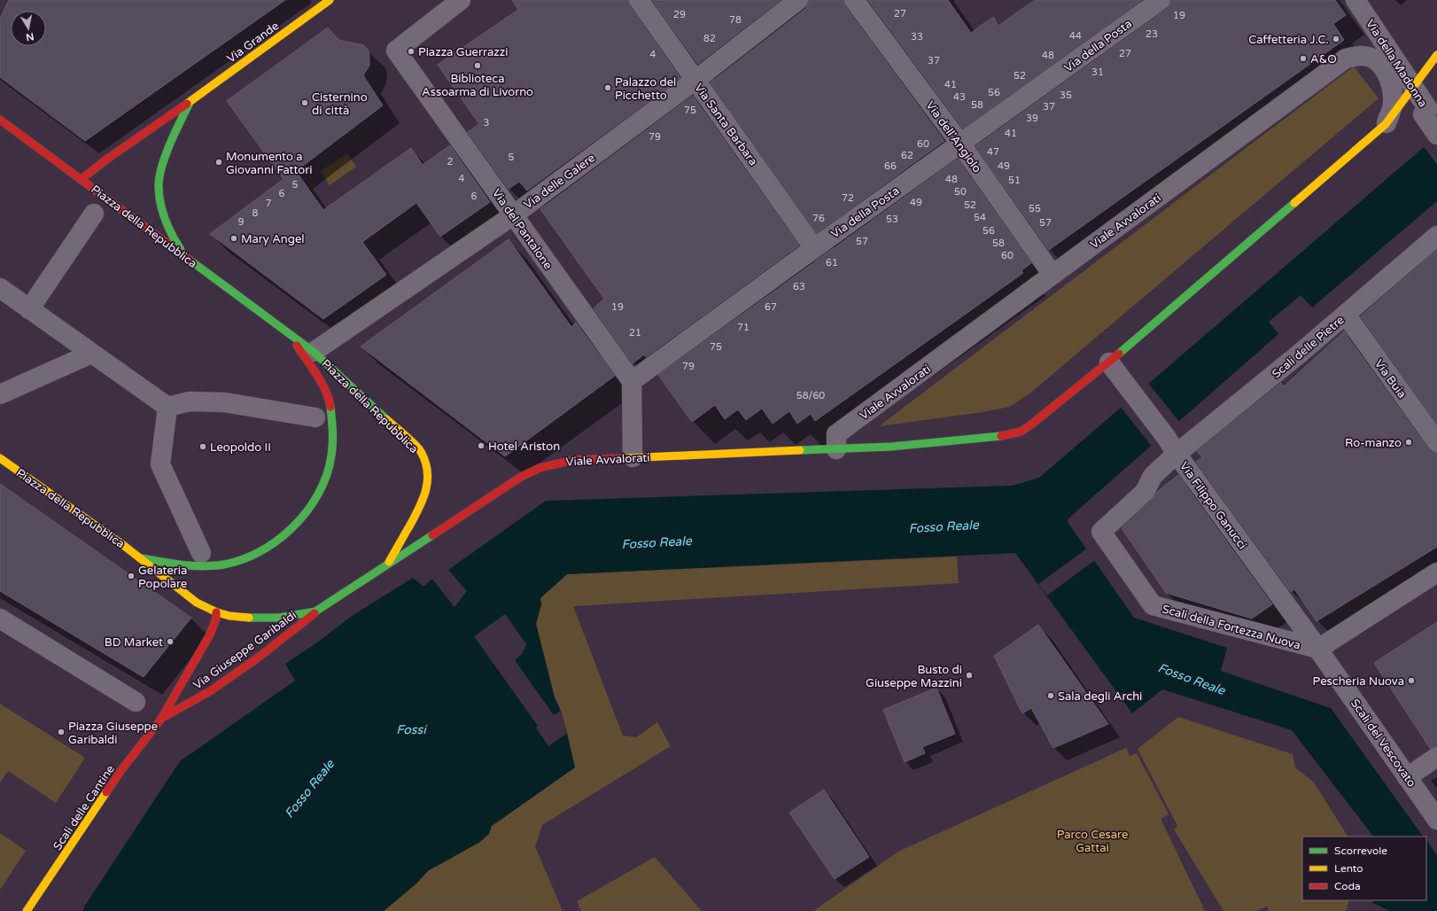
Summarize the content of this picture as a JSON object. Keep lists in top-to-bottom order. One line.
{"streets":{"street":["Via Grande","Via della Posta","Via della Madonna","Via Santa Barbara","Via dell'Angiolo","Via delle Galere","Viale Avvalorati","Piazza della Repubblica","Via del Pantalone","Scali delle Pietre","Via Buia","Via Filippo Ganucci","Scali della Fortezza Nuova","Via Giuseppe Garibaldi","Scali del Vescovato","Scali delle Cantine"]},"crossings":[["Via Grande","Piazza della Repubblica"],["Via della Posta","Via Santa Barbara"],["Via della Posta","Via dell'Angiolo"],["Via della Posta","Via del Pantalone"],["Via della Madonna","Viale Avvalorati"],["Via Santa Barbara","Via delle Galere"],["Via dell'Angiolo","Viale Avvalorati"],["Via delle Galere","Piazza della Repubblica"],["Via delle Galere","Via del Pantalone"],["Viale Avvalorati","Piazza della Repubblica"],["Viale Avvalorati","Via Filippo Ganucci"],["Piazza della Repubblica","Via Giuseppe Garibaldi"],["Scali delle Pietre","Via Buia"],["Scali delle Pietre","Via Filippo Ganucci"],["Scali delle Pietre","Scali della Fortezza Nuova"],["Via Filippo Ganucci","Scali della Fortezza Nuova"],["Via Filippo Ganucci","Scali del Vescovato"],["Scali della Fortezza Nuova","Scali del Vescovato"],["Via Giuseppe Garibaldi","Scali delle Cantine"]],"water":["Fosso Reale","Fossi"],"parks":["Parco Cesare Gattai"],"places":["Caffetteria J.C.","Piazza Guerrazzi","A&O","Biblioteca Assoarma di Livorno","Palazzo del Picchetto","Cisternino di città","Monumento a Giovanni Fattori","Mary Angel","Ro-manzo","Hotel Ariston","Leopoldo II","Gelateria Popolare","BD Market","Busto di Giuseppe Mazzini","Pescheria Nuova","Sala degli Archi","Piazza Giuseppe Garibaldi"],"house_numbers":["27","29","19","78","23","44","33","82","27","4","48","37","31","52","41","56","35","43","58","37","75","39","3","41","79","60","47","62","5","2","66","49","4","48","51","5","50","6","6","72","49","7","52","55","8","54","76","53","9","57","56","57","58","60","61","63","19","67","71","21","75","79","58/60"],"legend":["Scorrevole","Lento","Coda"],"north":"bottom"}
